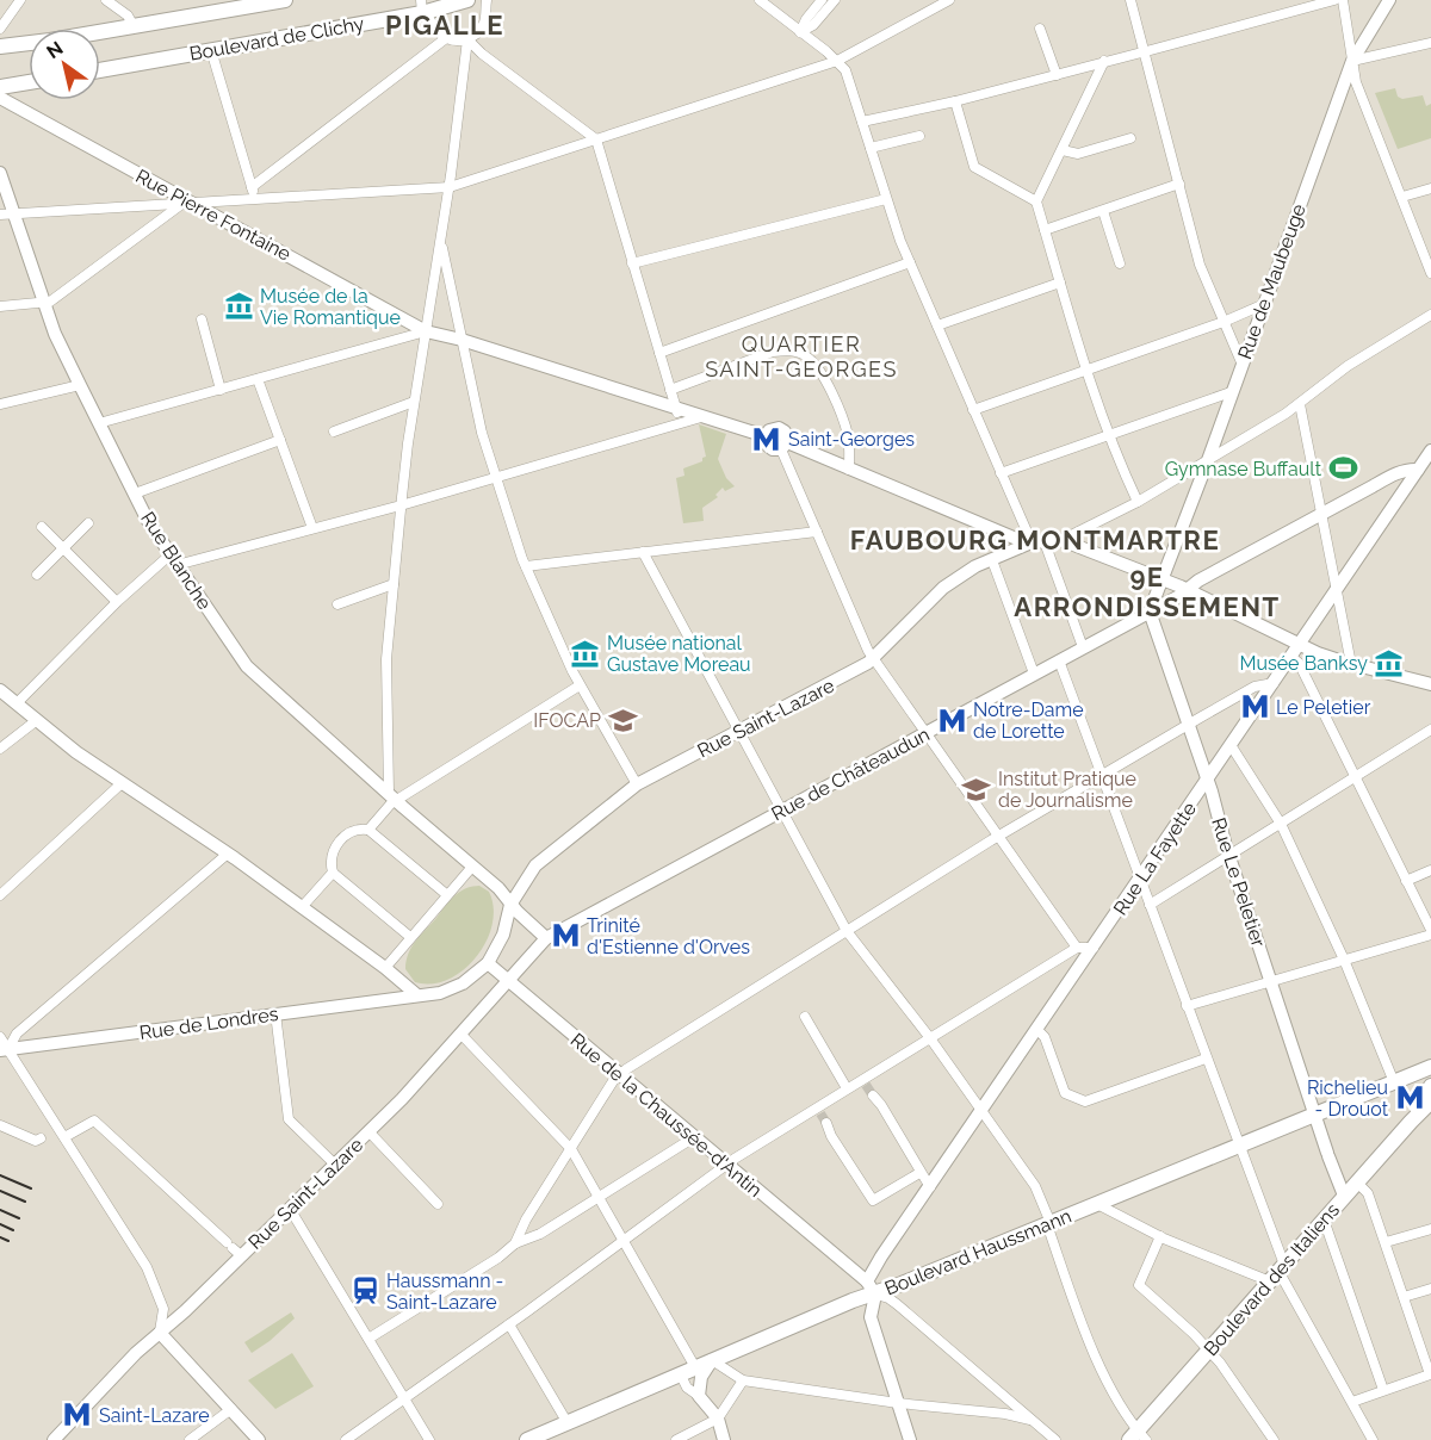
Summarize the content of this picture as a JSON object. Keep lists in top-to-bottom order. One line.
{"streets":{"main road":["Boulevard de Clichy","Rue Pierre Fontaine","Rue de Maubeuge","Rue Blanche","Rue Saint-Lazare","Rue de Châteaudun","Rue La Fayette","Rue Le Peletier","Rue de Londres","Rue de la Chaussée-d'Antin","Boulevard Haussmann","Boulevard des Italiens"]},"crossings":[["Rue de Maubeuge","Rue de Châteaudun"],["Rue de Maubeuge","Rue Le Peletier"],["Rue Blanche","Rue Saint-Lazare"],["Rue Blanche","Rue de Châteaudun"],["Rue Saint-Lazare","Rue de Châteaudun"],["Rue Saint-Lazare","Rue de Londres"],["Rue Saint-Lazare","Rue de la Chaussée-d'Antin"],["Rue de Châteaudun","Rue La Fayette"],["Rue de Châteaudun","Rue Le Peletier"],["Rue La Fayette","Rue Le Peletier"],["Rue La Fayette","Rue de la Chaussée-d'Antin"],["Rue La Fayette","Boulevard Haussmann"],["Rue Le Peletier","Boulevard Haussmann"],["Rue Le Peletier","Boulevard des Italiens"],["Rue de Londres","Rue de la Chaussée-d'Antin"],["Rue de la Chaussée-d'Antin","Boulevard Haussmann"]],"districts":["PIGALLE","QUARTIER SAINT-GEORGES","FAUBOURG MONTMARTRE","9E ARRONDISSEMENT"],"places":{"museum":["Musée de la Vie Romantique","Musée national Gustave Moreau","Musée Banksy"],"metro station":["Saint-Georges","Le Peletier","Notre-Dame de Lorette","Trinité d'Estienne d'Orves","Richelieu - Drouot","Saint-Lazare"],"sports":["Gymnase Buffault"],"school or university":["IFOCAP","Institut Pratique de Journalisme"],"station":["Haussmann - Saint-Lazare"]},"north":"top left"}
